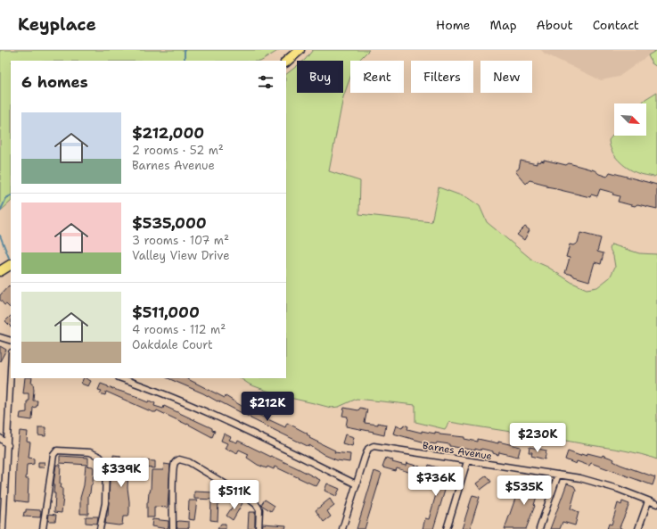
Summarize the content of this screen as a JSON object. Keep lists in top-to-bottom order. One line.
{"streets":{"street":["Barnes Avenue"]},"north":"bottom right","page":{"header":"Keyplace","nav":["Home","Map","About","Contact"],"chip":["Buy","Rent","Filters","New"],"heading":"6 homes","list":[{"name":"$212,000","note":"2 rooms · 52 m² · Barnes Avenue"},{"name":"$535,000","note":"3 rooms · 107 m² · Valley View Drive"},{"name":"$511,000","note":"4 rooms · 112 m² · Oakdale Court"}],"price":["$212K","$230K","$339K","$736K","$535K","$511K"]}}
